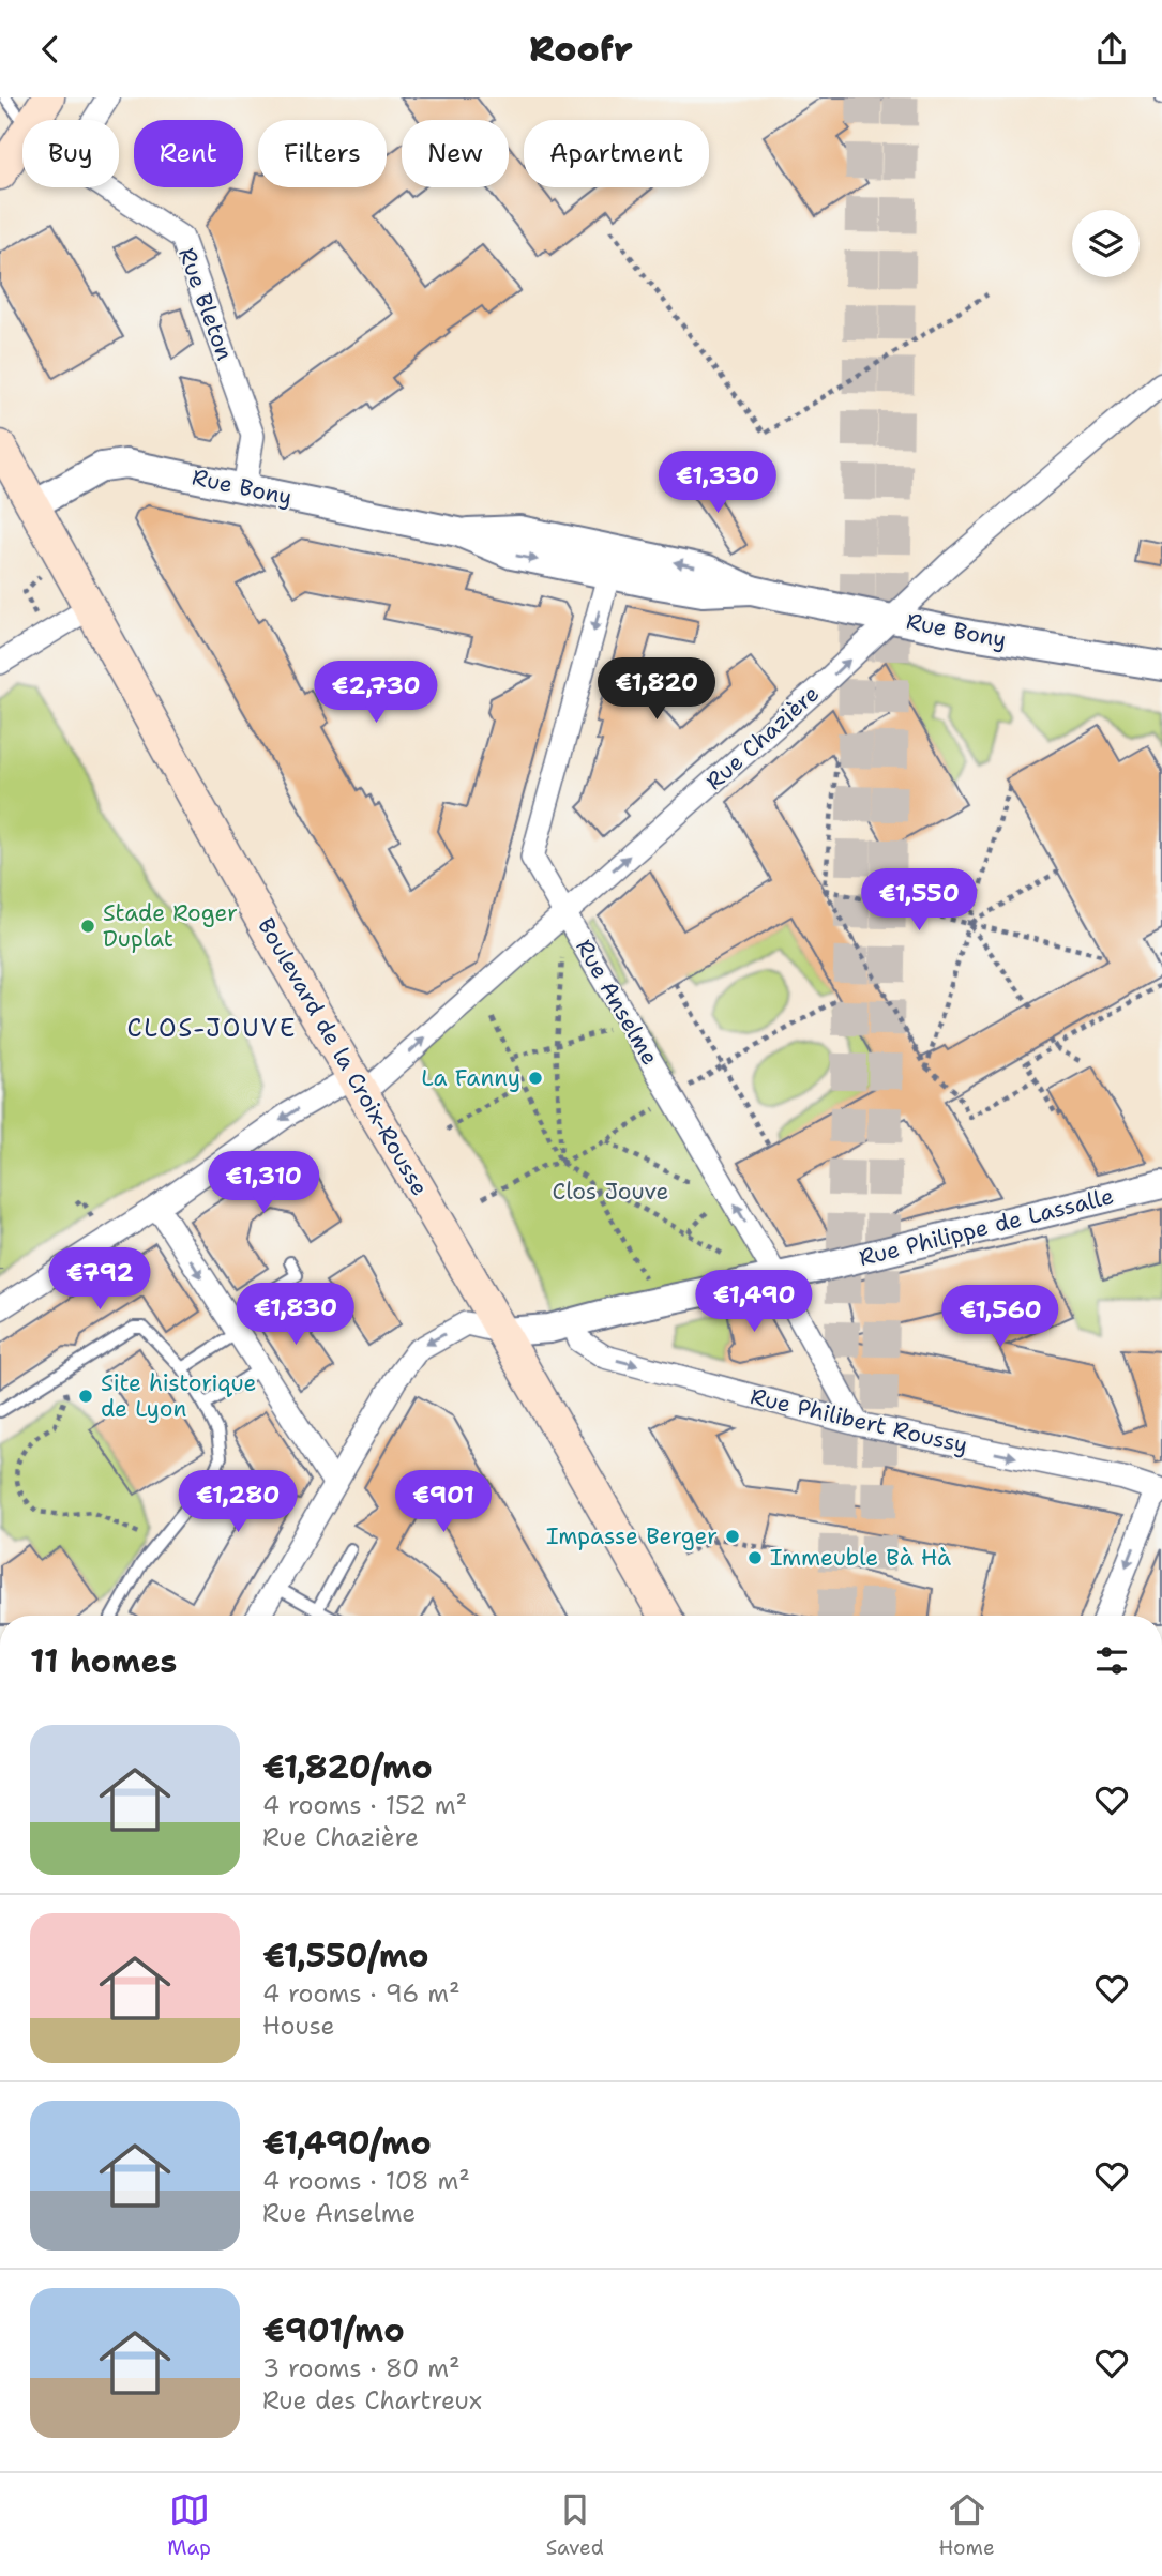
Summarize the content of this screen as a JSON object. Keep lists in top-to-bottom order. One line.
{"streets":{"main road":["Boulevard de la Croix-Rousse"],"street":["Rue Bleton","Rue Bony","Rue Chazière","Rue Anselme","Rue Philippe de Lassalle","Rue Philibert Roussy"]},"crossings":[["Rue Bleton","Rue Bony"],["Rue Bony","Rue Chazière"],["Rue Bony","Rue Anselme"],["Rue Bony","Boulevard de la Croix-Rousse"],["Rue Chazière","Rue Anselme"],["Rue Chazière","Boulevard de la Croix-Rousse"],["Rue Anselme","Rue Philippe de Lassalle"],["Rue Anselme","Rue Philibert Roussy"],["Boulevard de la Croix-Rousse","Rue Philippe de Lassalle"],["Rue Philippe de Lassalle","Rue Philibert Roussy"]],"one_way":["Rue Philibert Roussy"],"districts":["CLOS-JOUVE"],"parks":["Clos Jouve"],"places":["Stade Roger Duplat","La Fanny","Site historique de Lyon","Impasse Berger","Immeuble Bà Hà"],"page":{"header":"Roofr","chip":["Buy","Rent","Filters","New","Apartment"],"price":["€1,330","€1,820","€2,730","€1,550","€1,310","€792","€1,490","€1,830","€1,560","€1,280","€901"],"heading":"11 homes","list":[{"name":"€1,820/mo","note":"4 rooms · 152 m² · Rue Chazière"},{"name":"€1,550/mo","note":"4 rooms · 96 m² · House"},{"name":"€1,490/mo","note":"4 rooms · 108 m² · Rue Anselme"},{"name":"€901/mo","note":"3 rooms · 80 m² · Rue des Chartreux"}],"tabs":["Map","Saved","Home"]}}
